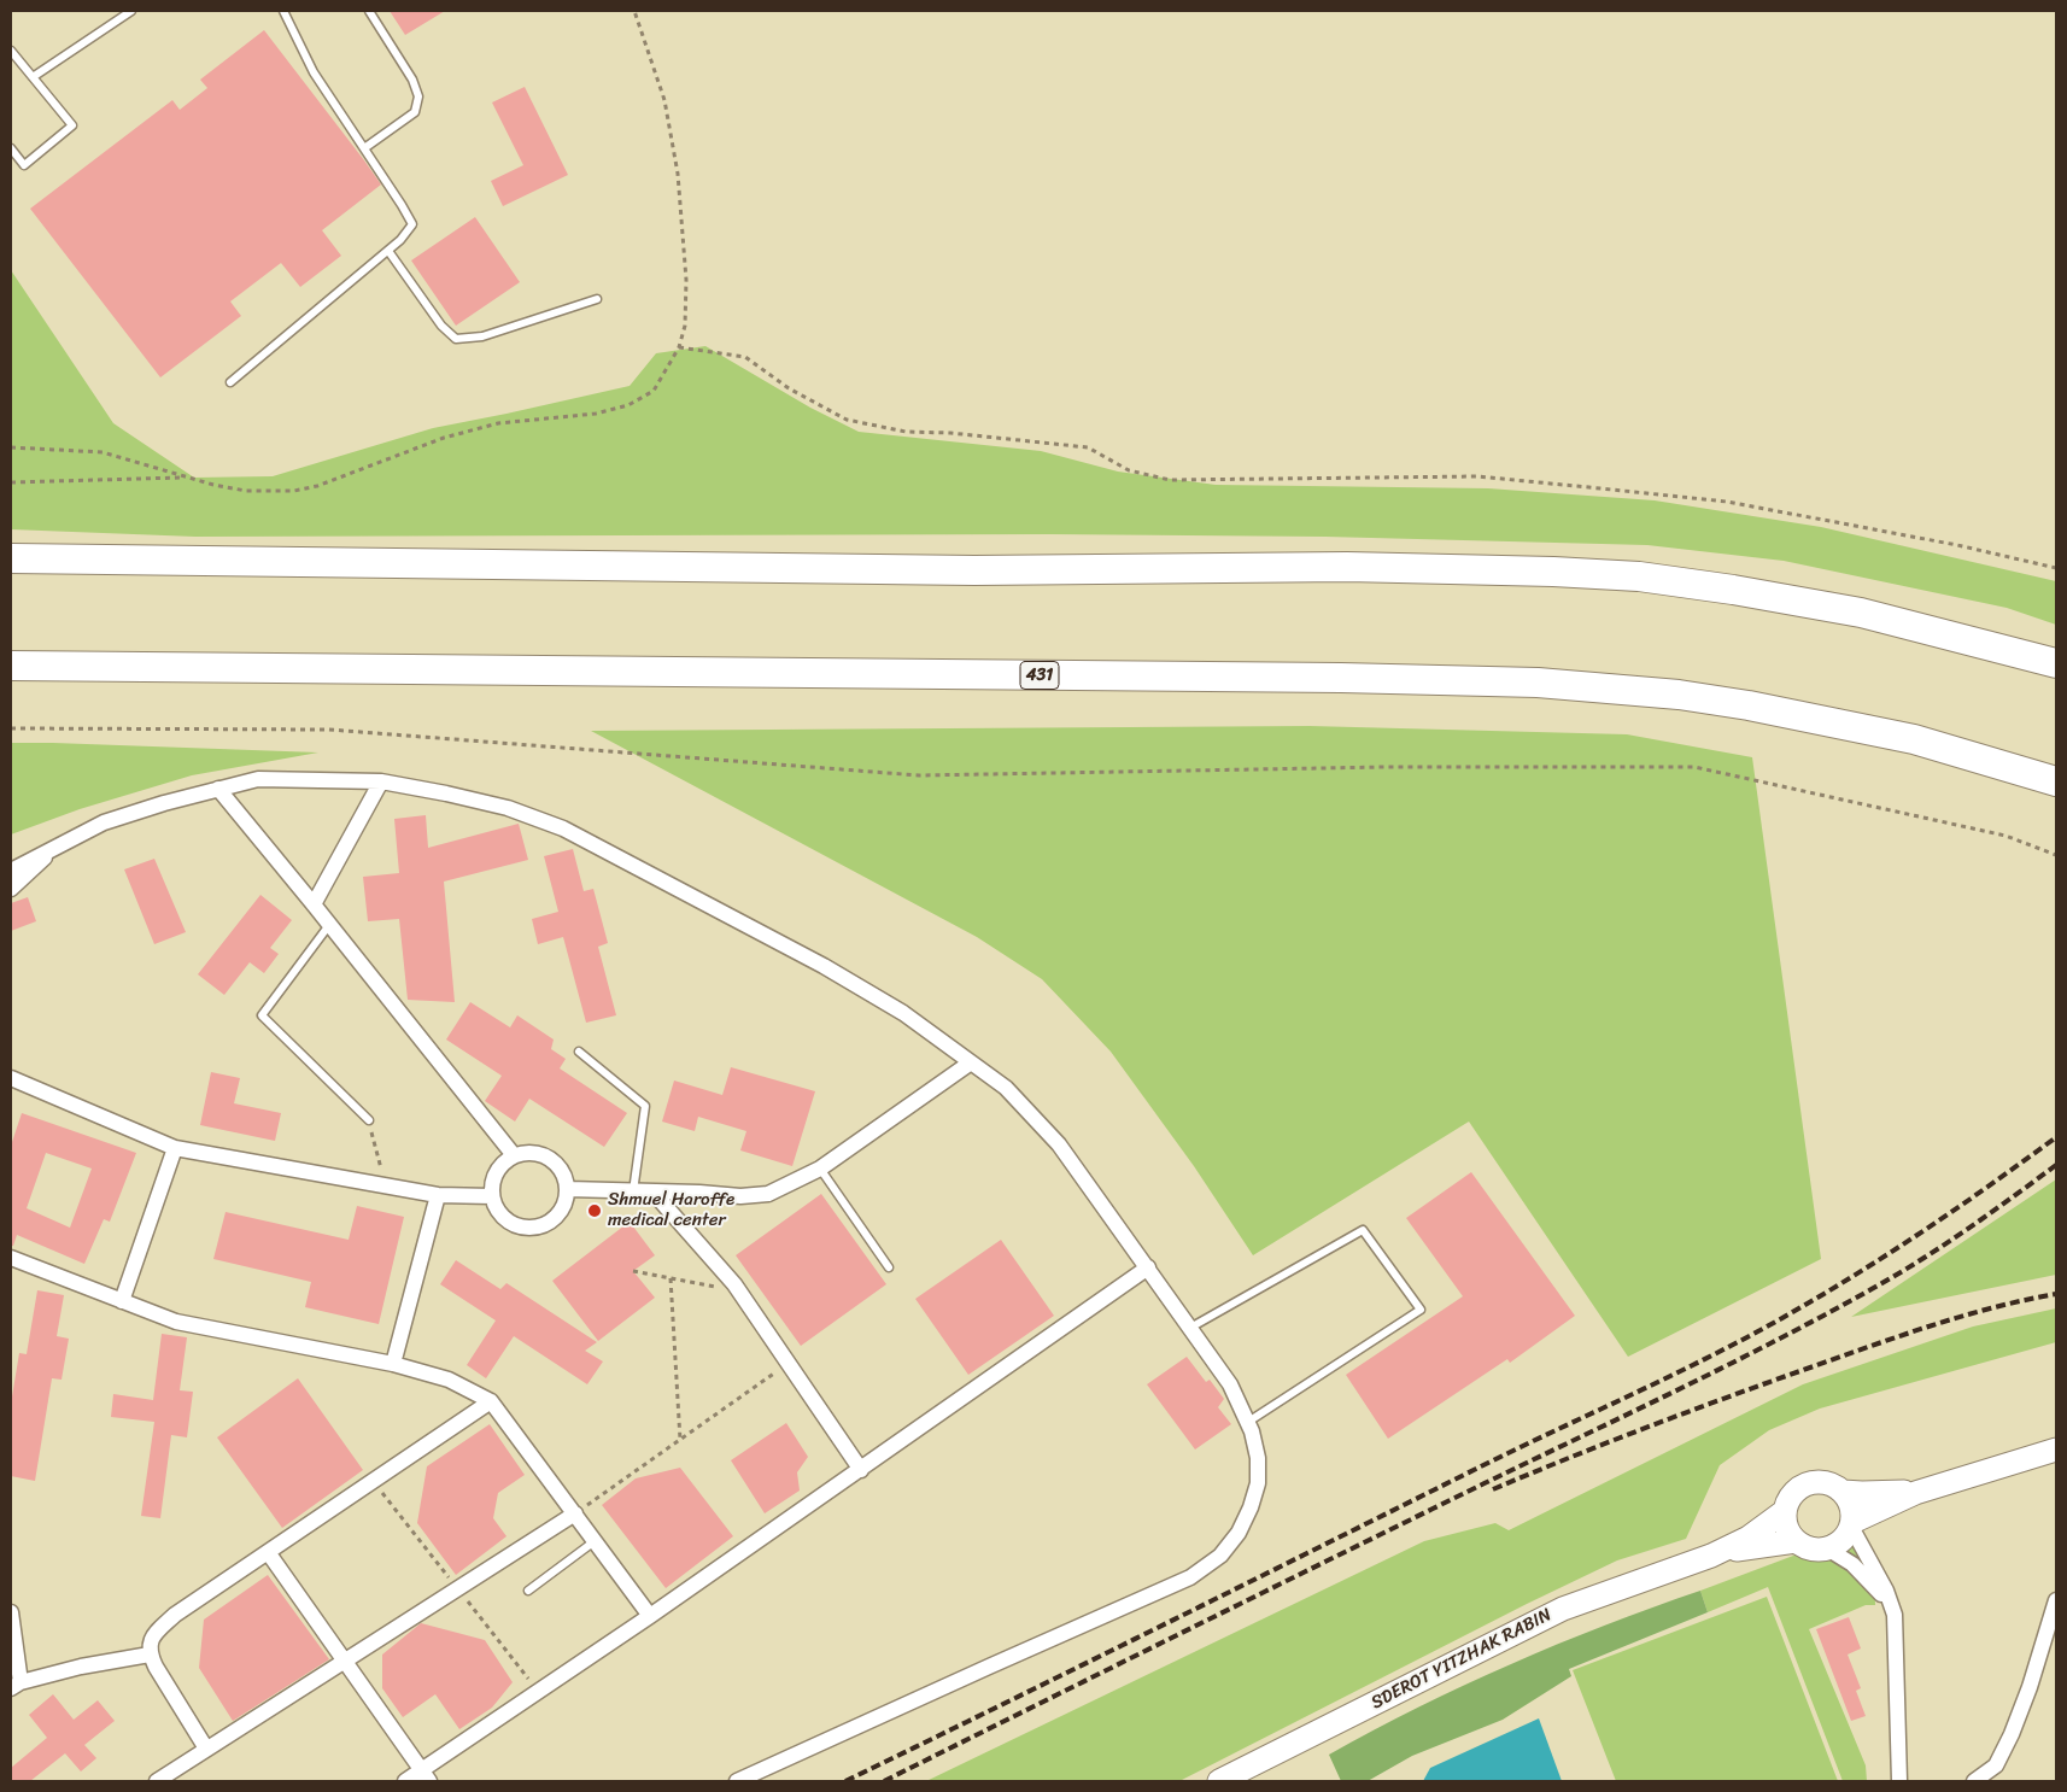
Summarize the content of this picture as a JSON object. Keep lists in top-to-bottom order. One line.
{"streets":{"highway":["431"],"main road":["SDEROT YITZHAK RABIN"]},"places":["Shmuel Haroffe medical center"]}
